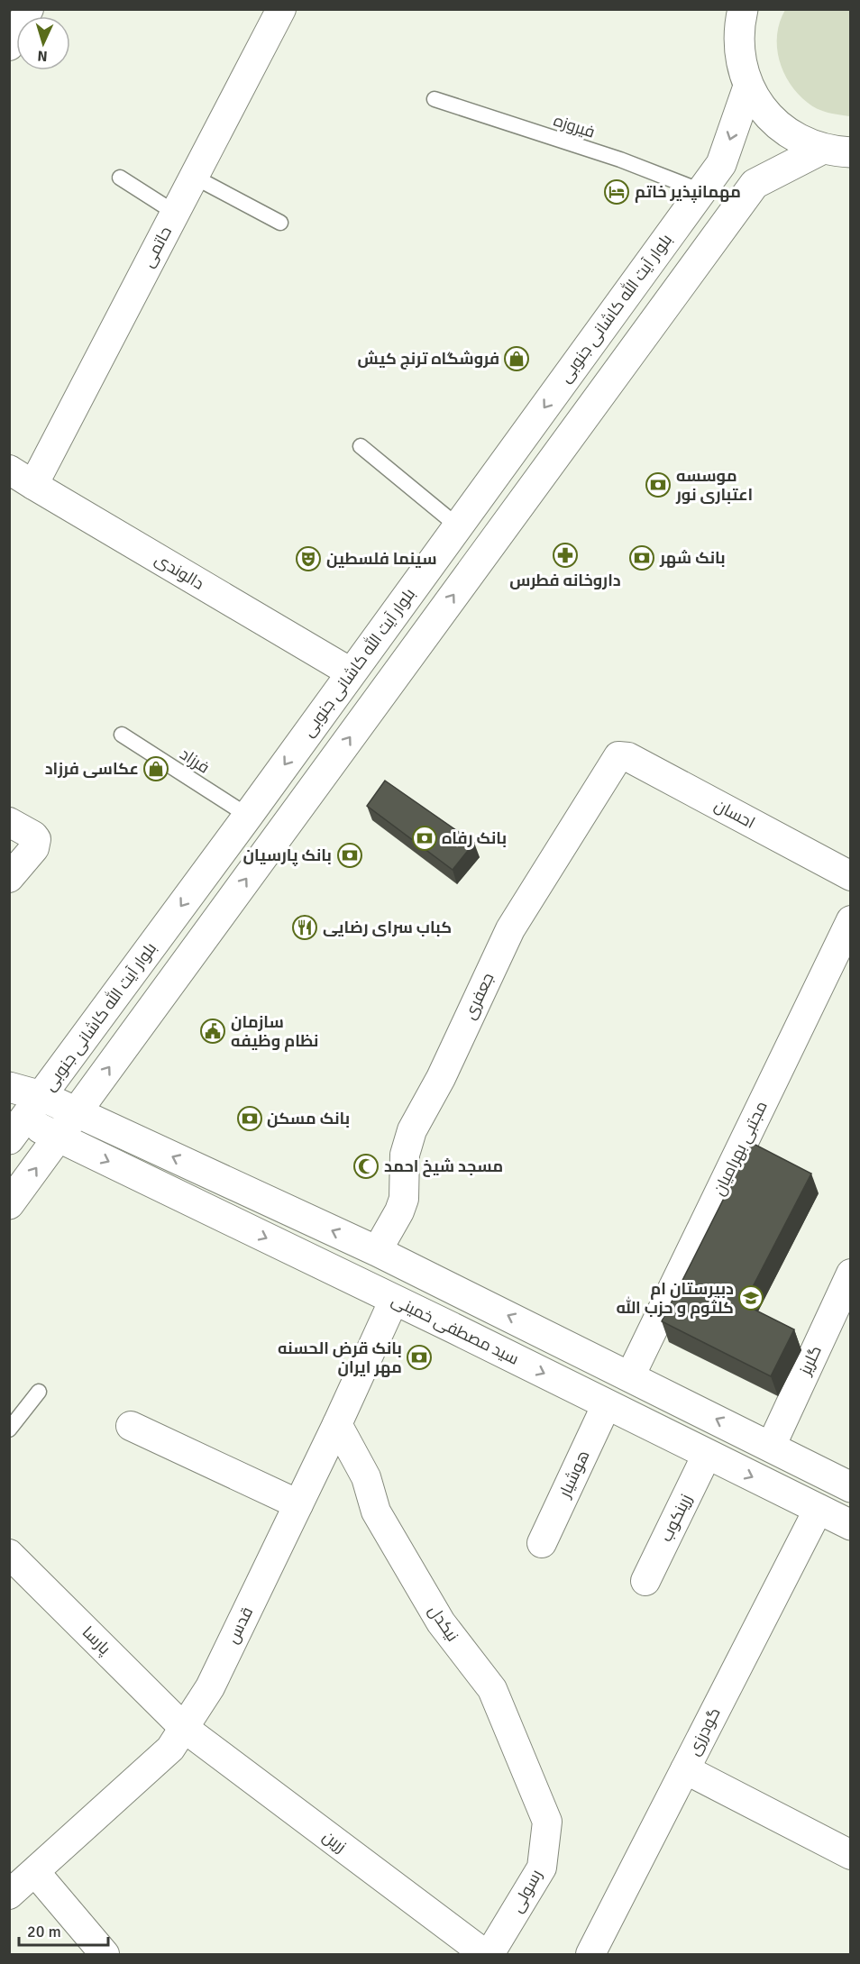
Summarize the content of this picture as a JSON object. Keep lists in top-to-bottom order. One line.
{"streets":{"main road":["بلوار آیت الله کاشانی جنوبی","سید مصطفی خمینی"],"street":["حاتمی","دالوندی","احسان","جعفری","مجتبی بهرامیان","گلریز","هوشیار","زرینکوب","نیکدل","قدس","پارسا","گودرزی","زرین","رسولی"],"lane":["فیروزه","فرزاد"]},"crossings":[["فیروزه","بلوار آیت الله کاشانی جنوبی"],["حاتمی","دالوندی"],["بلوار آیت الله کاشانی جنوبی","دالوندی"],["بلوار آیت الله کاشانی جنوبی","فرزاد"],["بلوار آیت الله کاشانی جنوبی","سید مصطفی خمینی"],["احسان","جعفری"],["سید مصطفی خمینی","هوشیار"],["سید مصطفی خمینی","زرینکوب"],["سید مصطفی خمینی","قدس"],["سید مصطفی خمینی","گودرزی"],["نیکدل","قدس"],["نیکدل","رسولی"],["قدس","پارسا"],["قدس","زرین"],["پارسا","زرین"]],"places":{"hotel":["مهمانپذیر خاتم"],"shop":["فروشگاه ترنج کیش","عکاسی فرزاد"],"bank":["موسسه اعتباری نور","بانک شهر","بانک رفاه","بانک پارسیان","بانک مسکن","بانک قرض الحسنه مهر ایران"],"pharmacy":["داروخانه فطرس"],"theatre":["سینما فلسطین"],"restaurant":["کباب سرای رضایی"],"public building":["سازمان نظام وظیفه"],"mosque":["مسجد شیخ احمد"],"school or university":["دبیرستان ام کلثوم و حزب الله"]},"scale_bar":"20 m","north":"bottom"}
